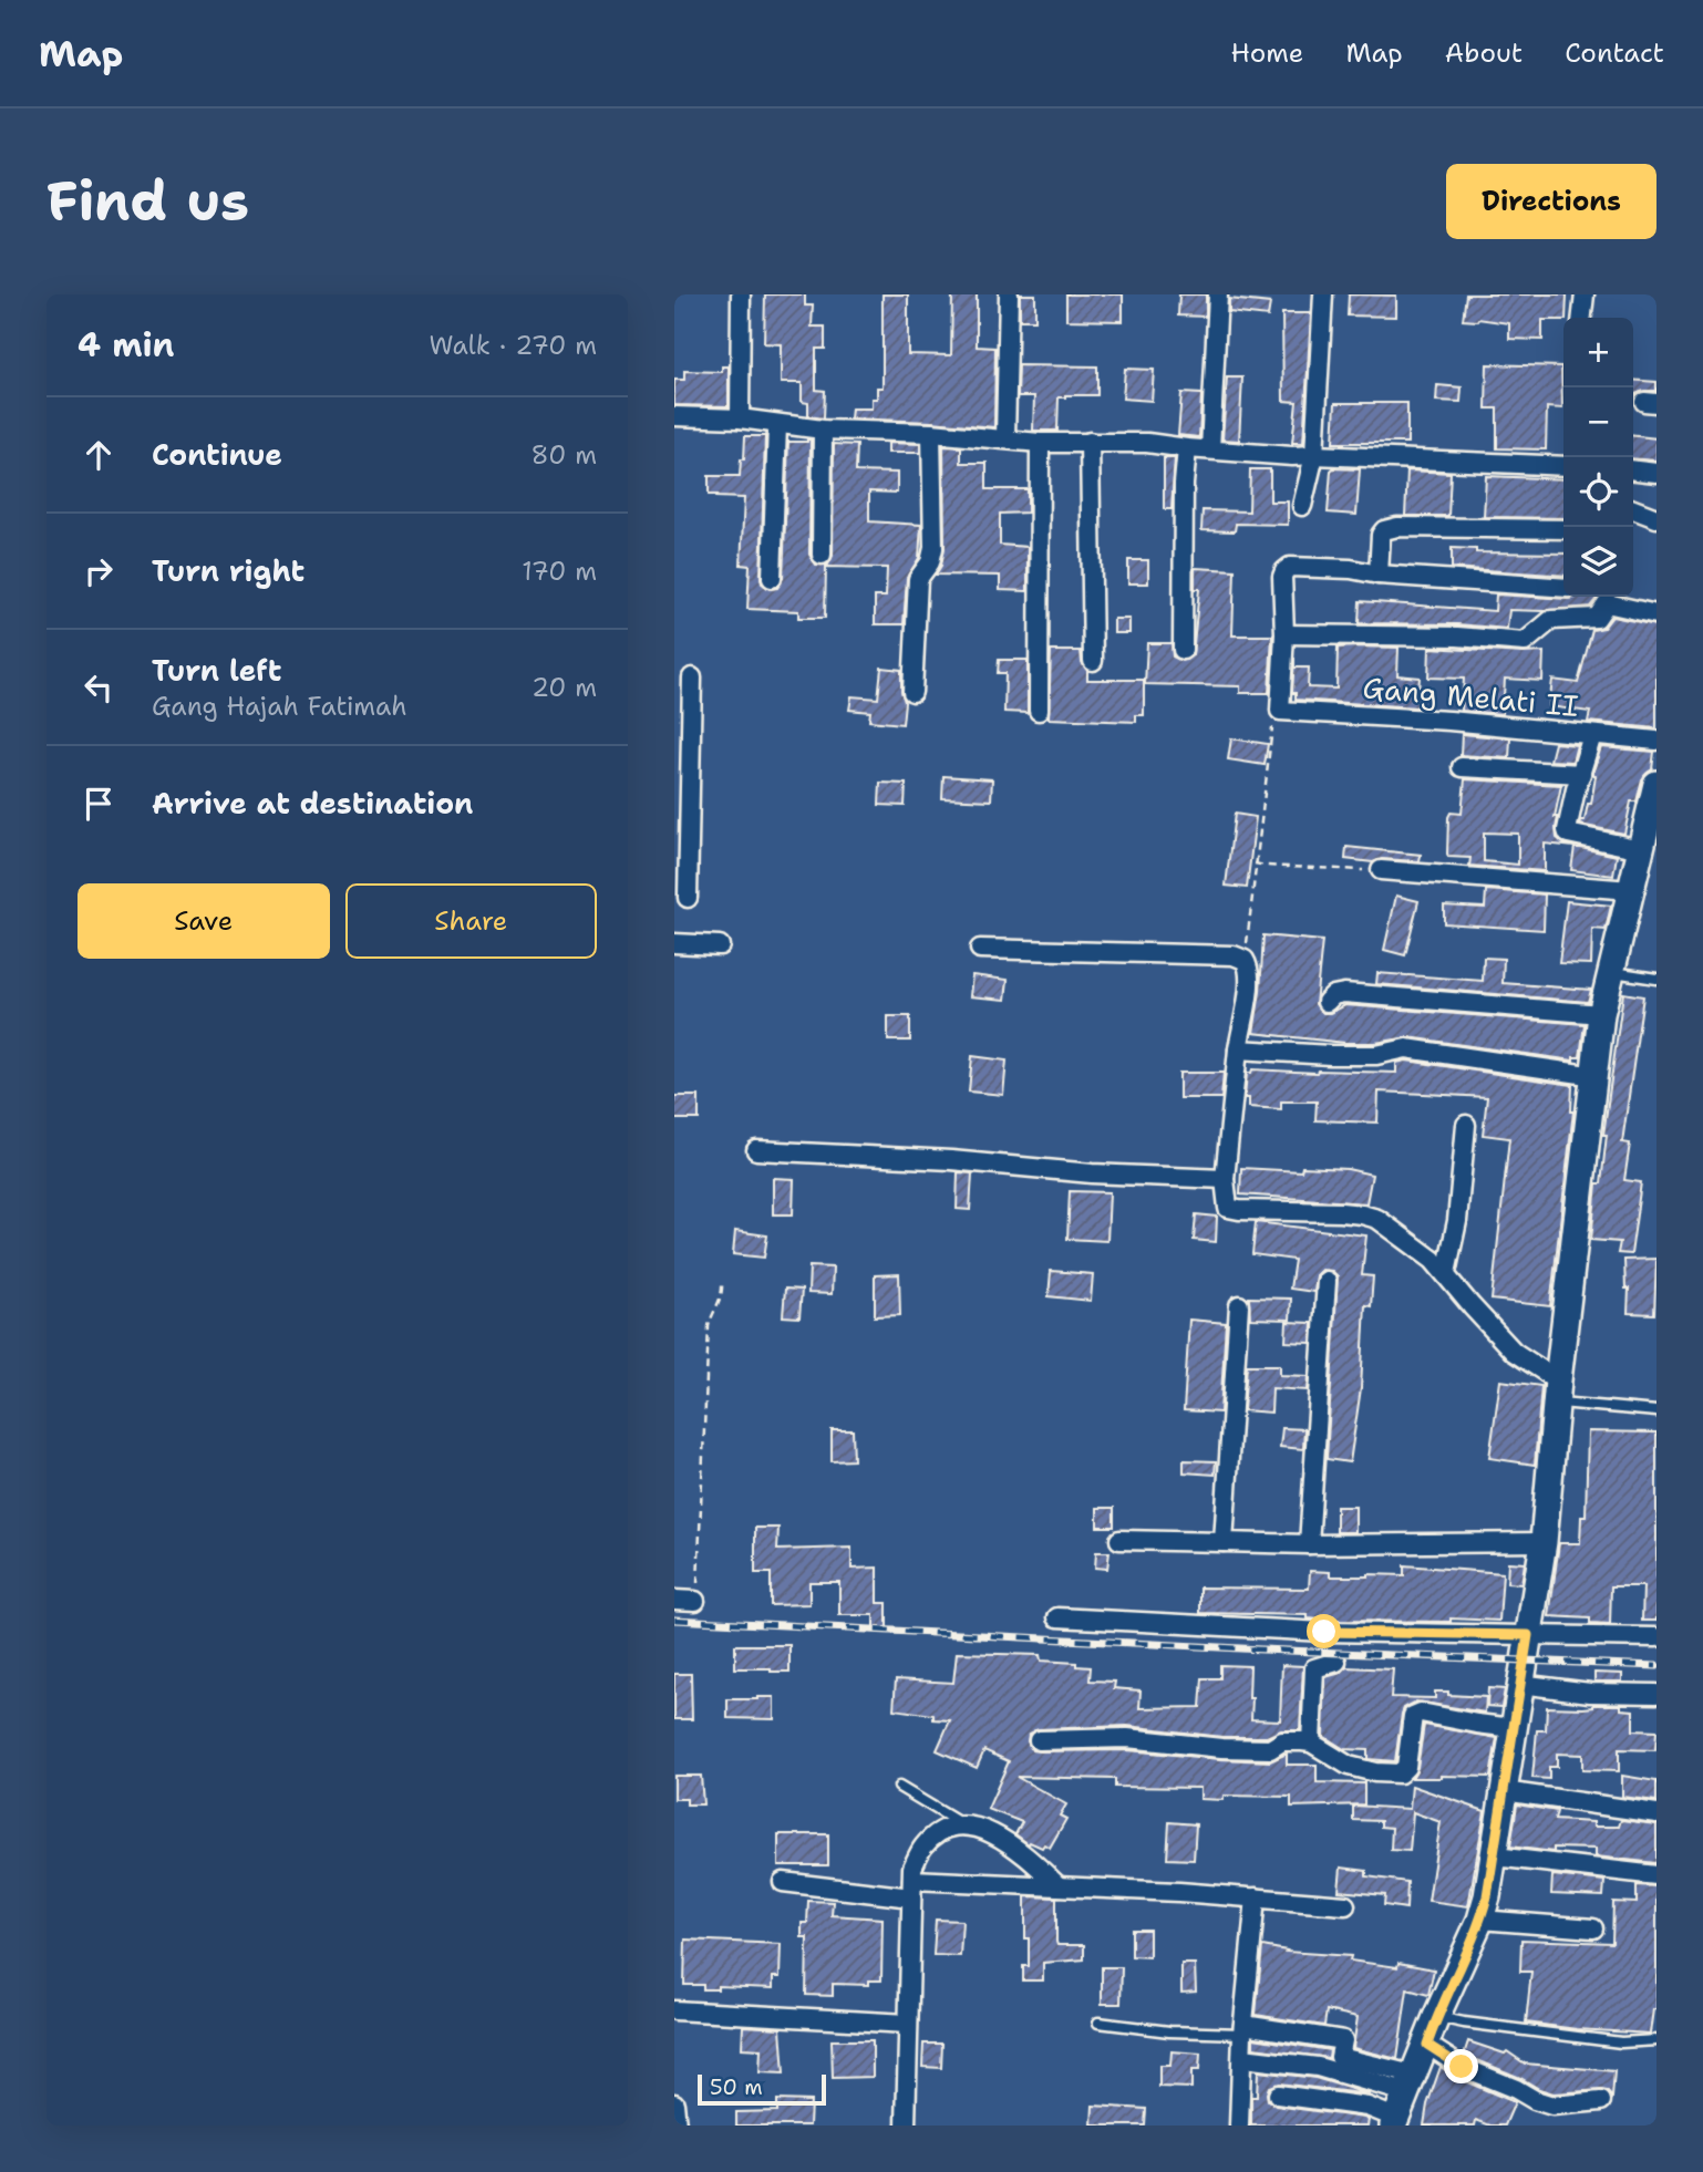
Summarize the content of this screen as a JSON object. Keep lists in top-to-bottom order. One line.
{"streets":{"street":["Gang Melati II"]},"scale_bar":"50 m","page":{"header":"Map","nav":["Home","Map","About","Contact"],"buttons":["Directions",["Save","Share"]],"title":"Find us","heading":["4 min","Walk · 270 m"],"map_buttons":["+","−"],"list":[["Continue","80 m"],["Turn right","170 m"],["Turn left","Gang Hajah Fatimah","20 m"],"Arrive at destination"],"scale":"50 m"}}
